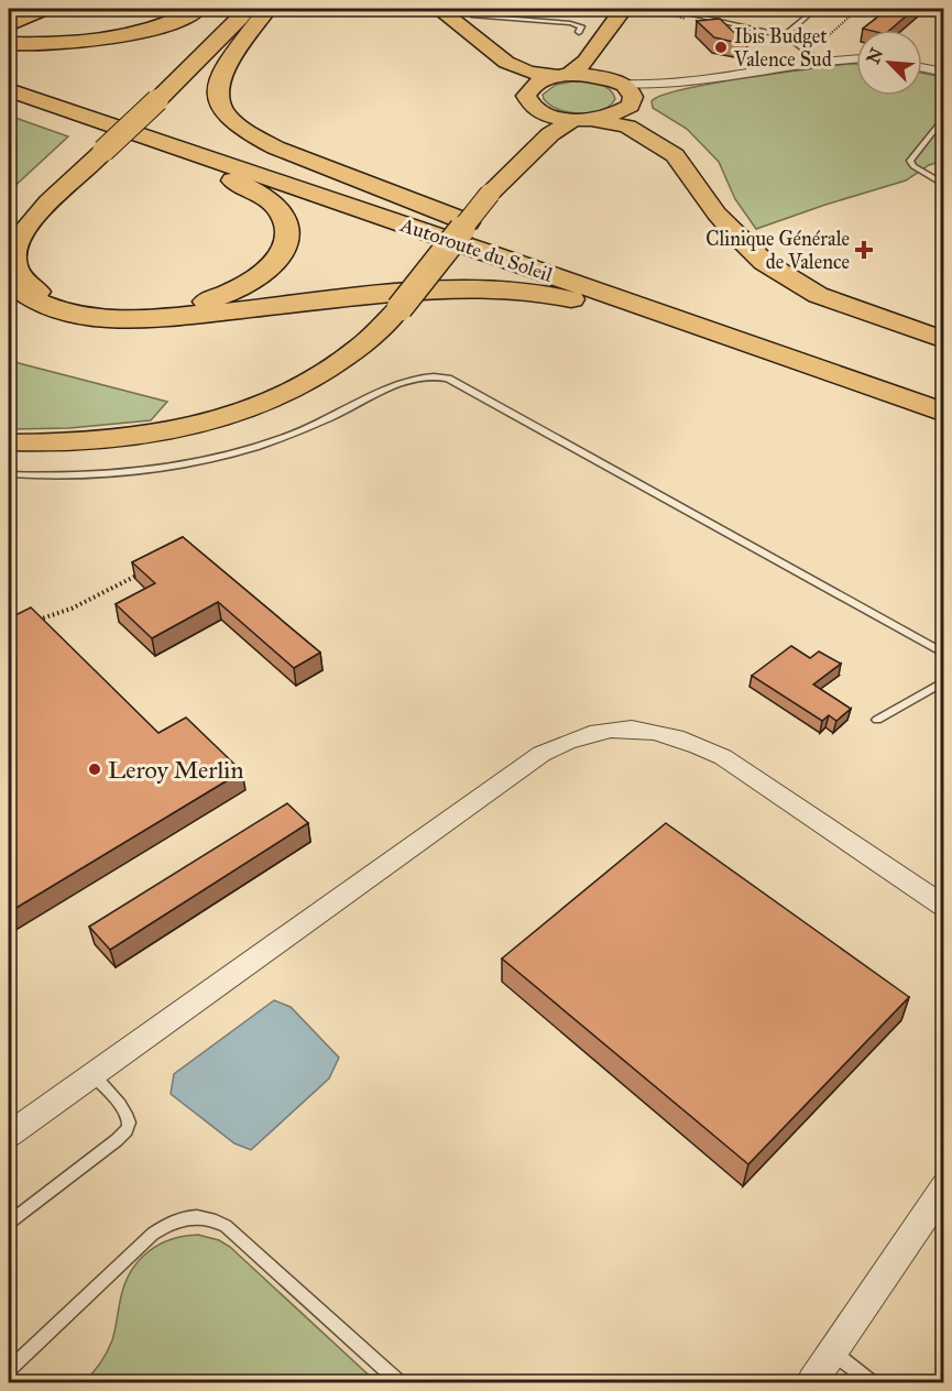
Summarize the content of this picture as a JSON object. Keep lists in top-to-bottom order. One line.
{"streets":{"highway":["Autoroute du Soleil"]},"places":{"other":["Ibis Budget Valence Sud","Leroy Merlin"],"health":["Clinique Générale de Valence"]},"north":"top left"}
